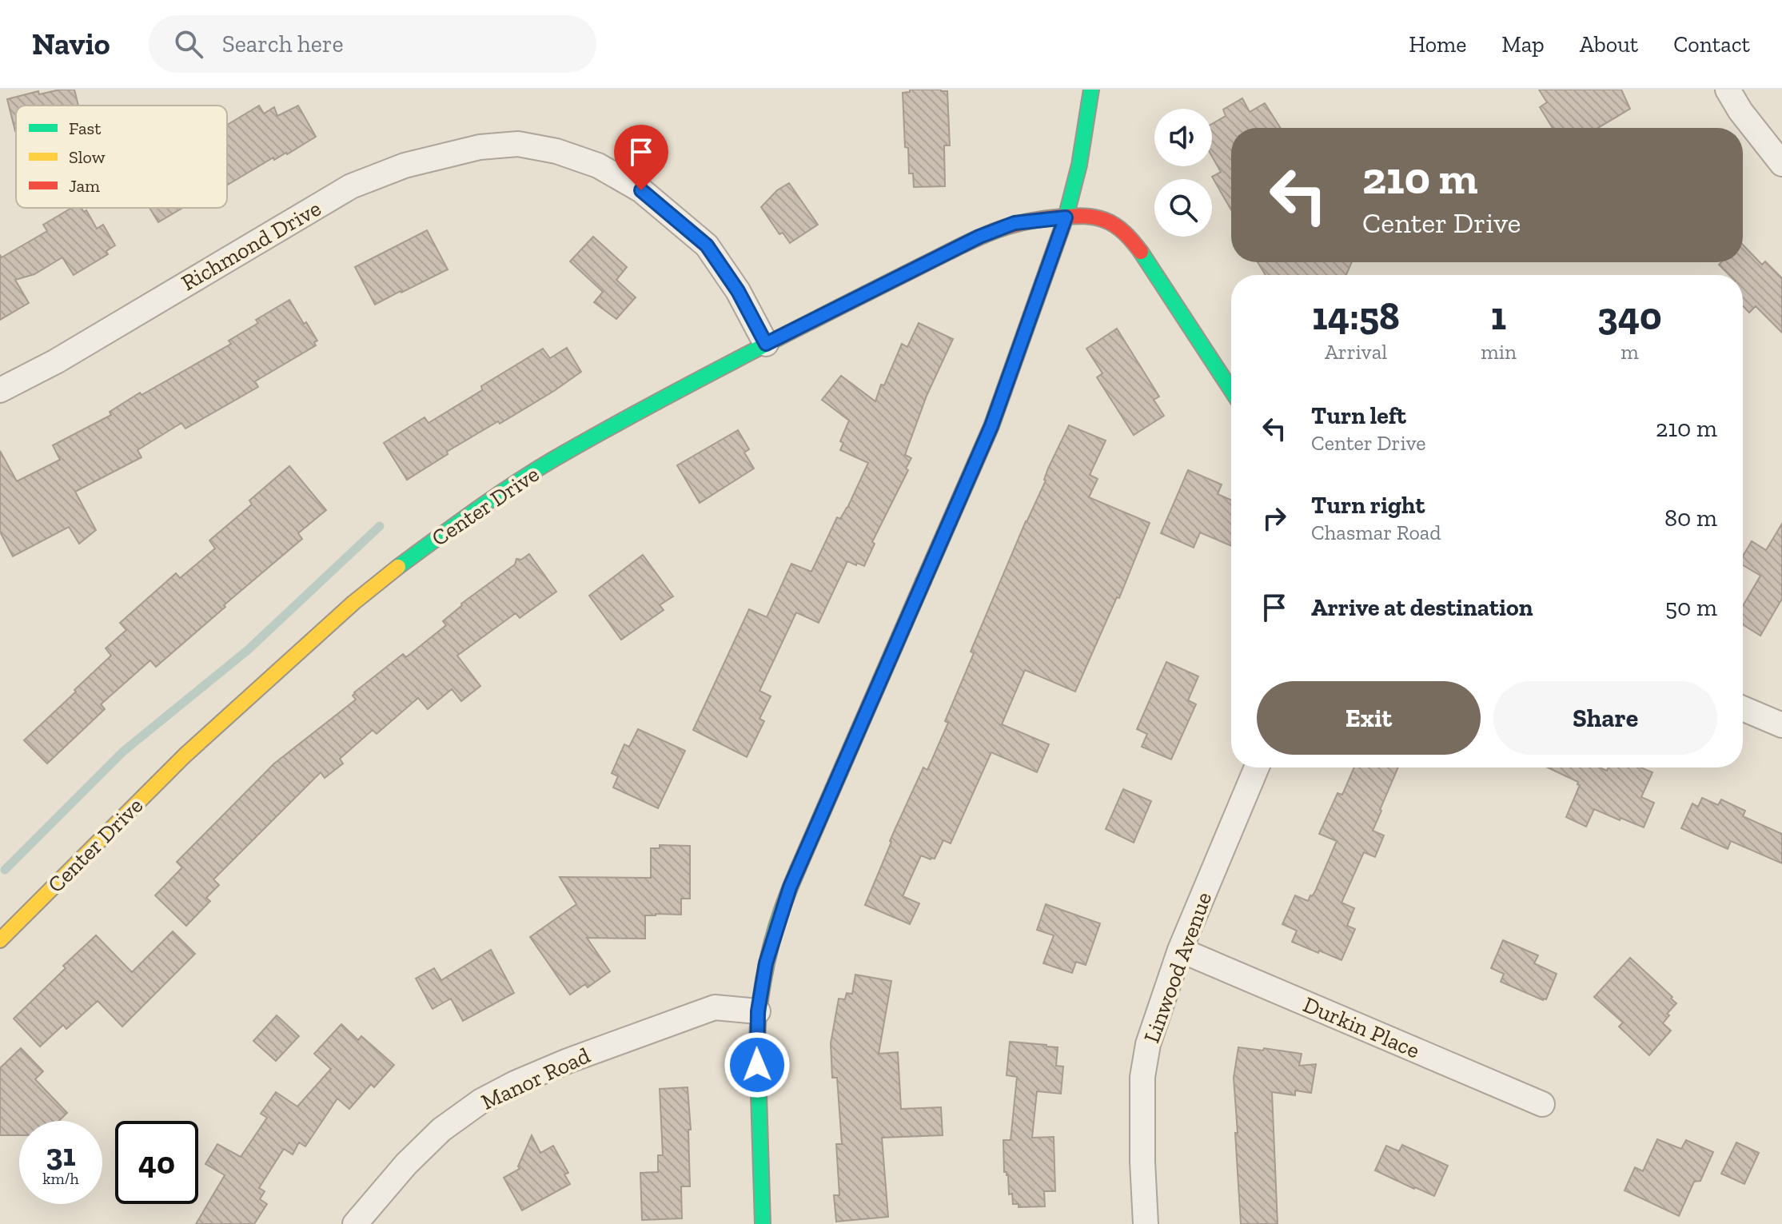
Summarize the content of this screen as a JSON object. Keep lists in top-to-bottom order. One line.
{"streets":{"street":["Richmond Drive","Center Drive","Linwood Avenue","Durkin Place","Manor Road"]},"crossings":[["Richmond Drive","Center Drive"],["Linwood Avenue","Durkin Place"]],"legend":["Fast","Slow","Jam"],"page":{"header":"Navio","search":"Search here","nav":["Home","Map","About","Contact"],"turn":["210 m","Center Drive"],"eta":["14:58","Arrival","1","min","340","m"],"list":[{"name":"Turn left","note":"Center Drive","value":"210 m"},{"name":"Turn right","note":"Chasmar Road","value":"80 m"},{"name":"Arrive at destination","value":"50 m"}],"buttons":["Exit","Share"],"speed":"31 km/h","limit":"40"}}
